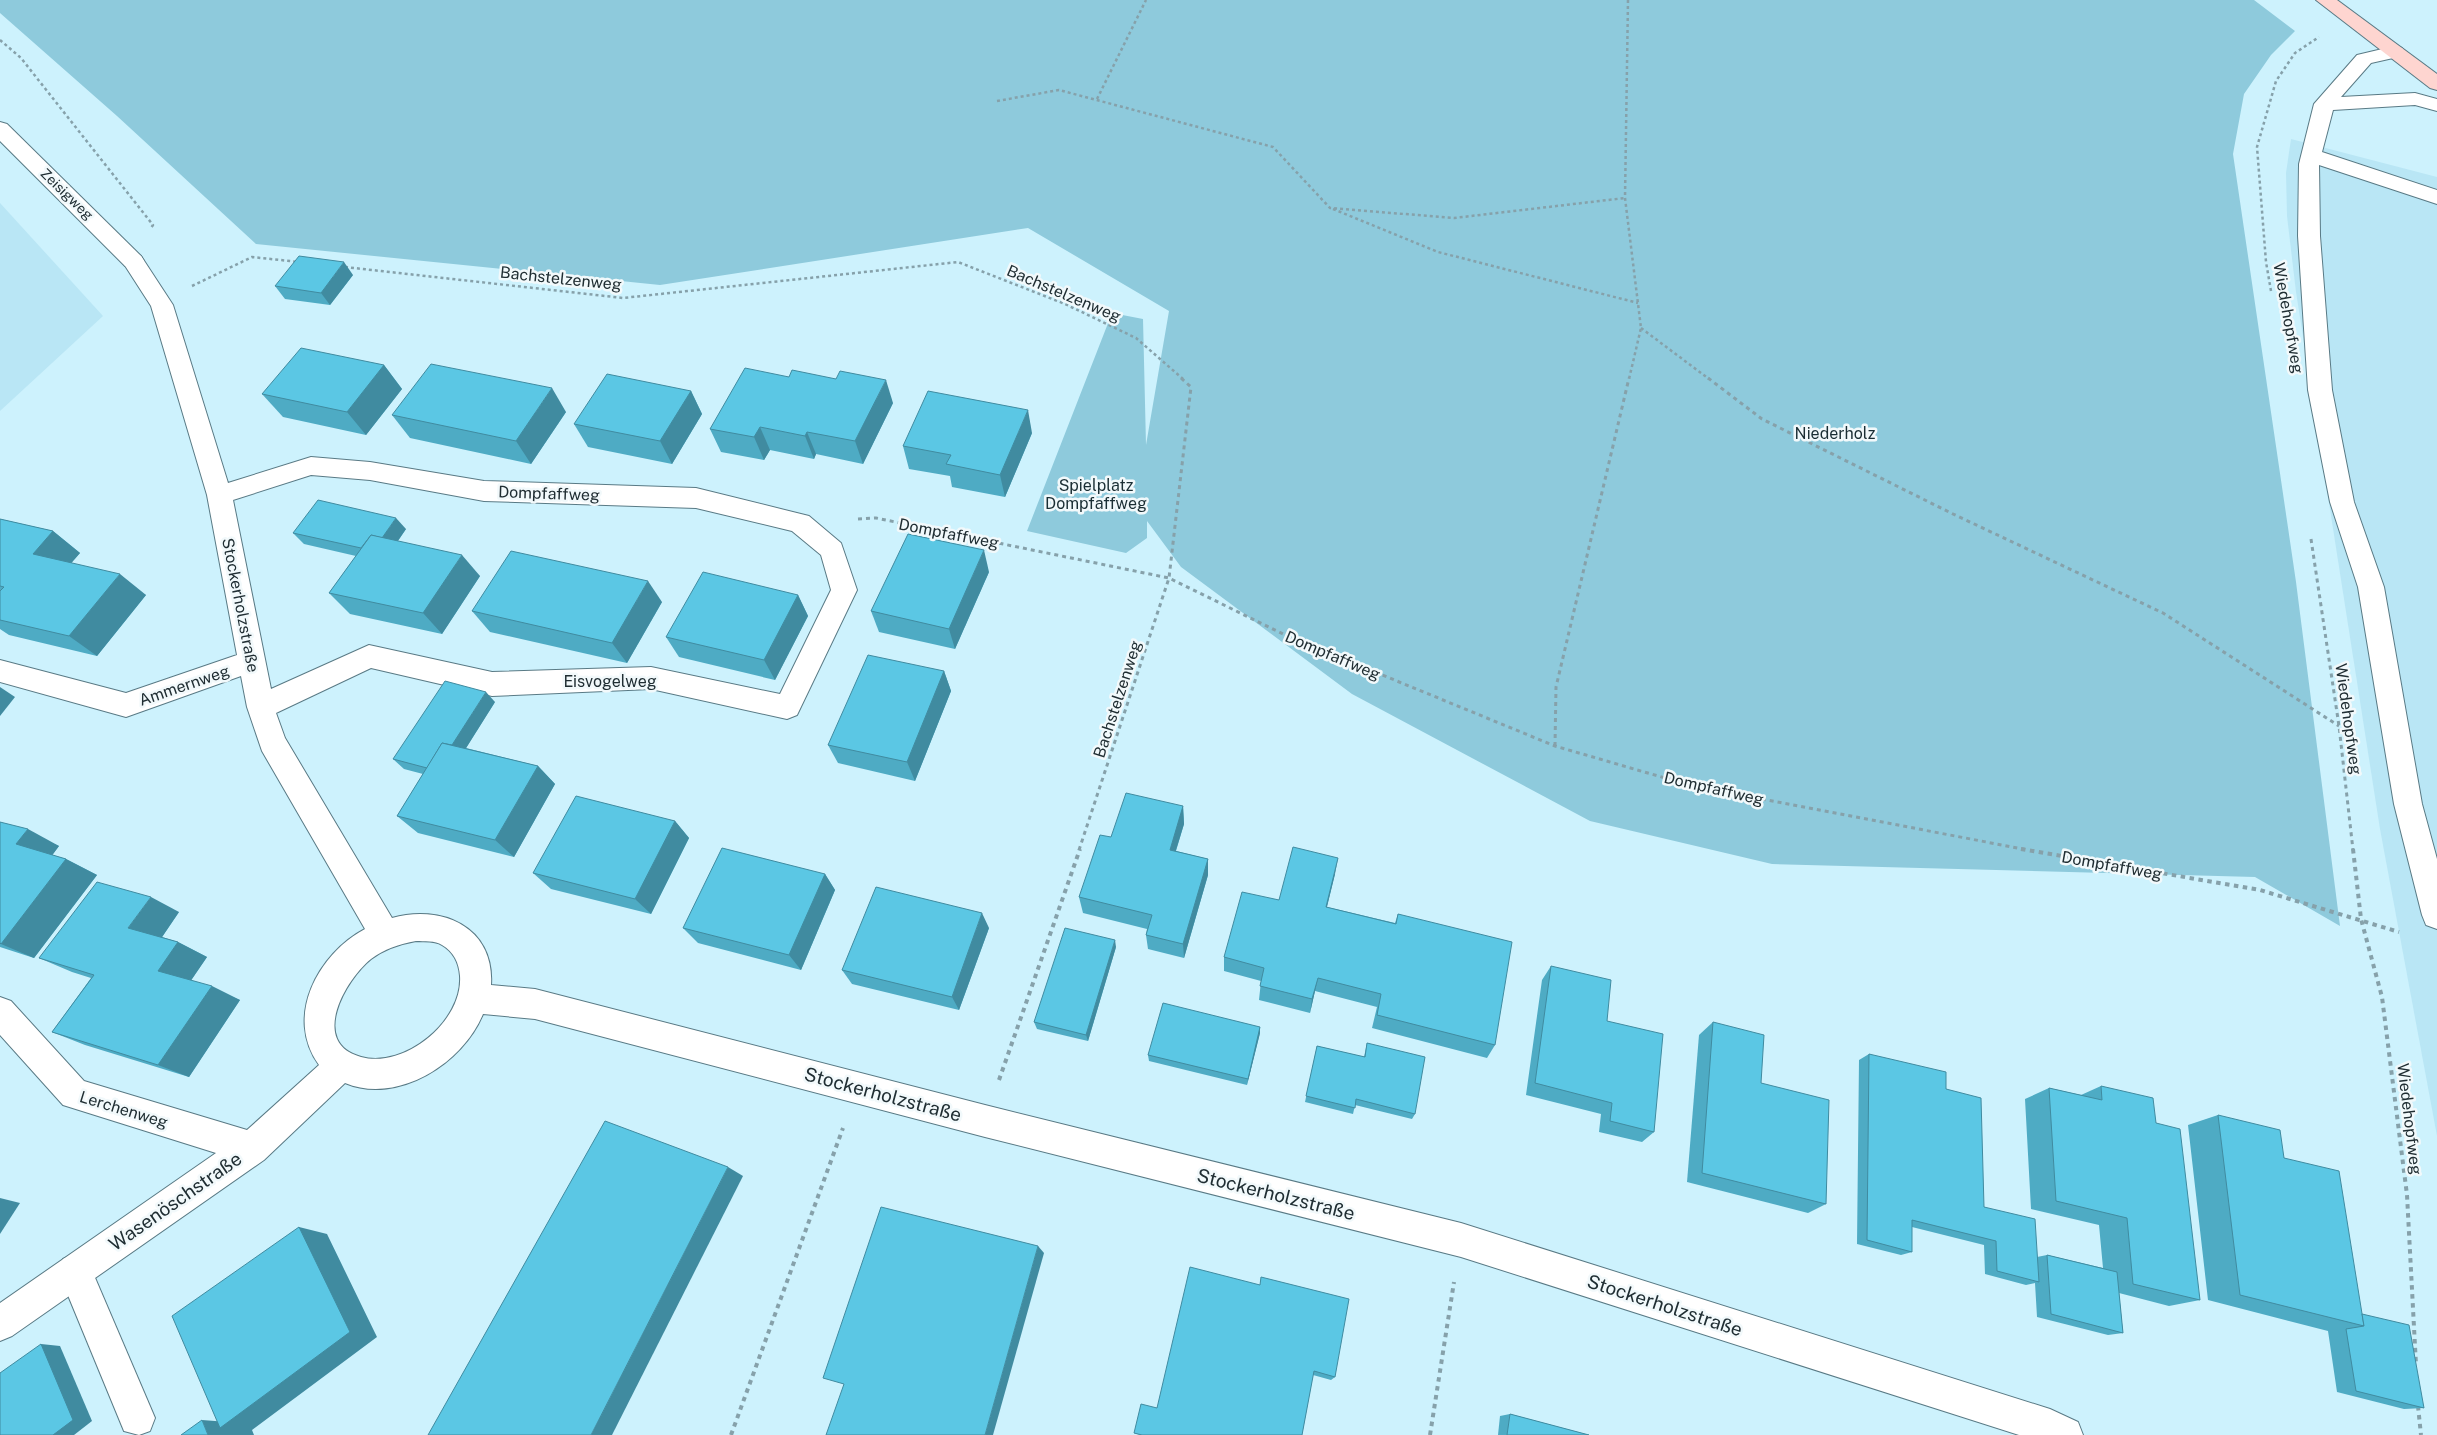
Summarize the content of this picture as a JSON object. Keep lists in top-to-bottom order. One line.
{"streets":{"street":["Zeisigweg","Dompfaffweg","Stockerholzstraße","Eisvogelweg","Ammernweg","Lerchenweg","Wasenöschstraße"],"path":["Bachstelzenweg","Wiedehopfweg"]},"crossings":[["Zeisigweg","Stockerholzstraße"],["Bachstelzenweg","Dompfaffweg"],["Bachstelzenweg","Stockerholzstraße"],["Wiedehopfweg","Dompfaffweg"],["Dompfaffweg","Stockerholzstraße"],["Dompfaffweg","Eisvogelweg"],["Stockerholzstraße","Eisvogelweg"],["Stockerholzstraße","Ammernweg"],["Stockerholzstraße","Wasenöschstraße"],["Lerchenweg","Wasenöschstraße"]],"parks":["Niederholz","Spielplatz Dompfaffweg"]}
